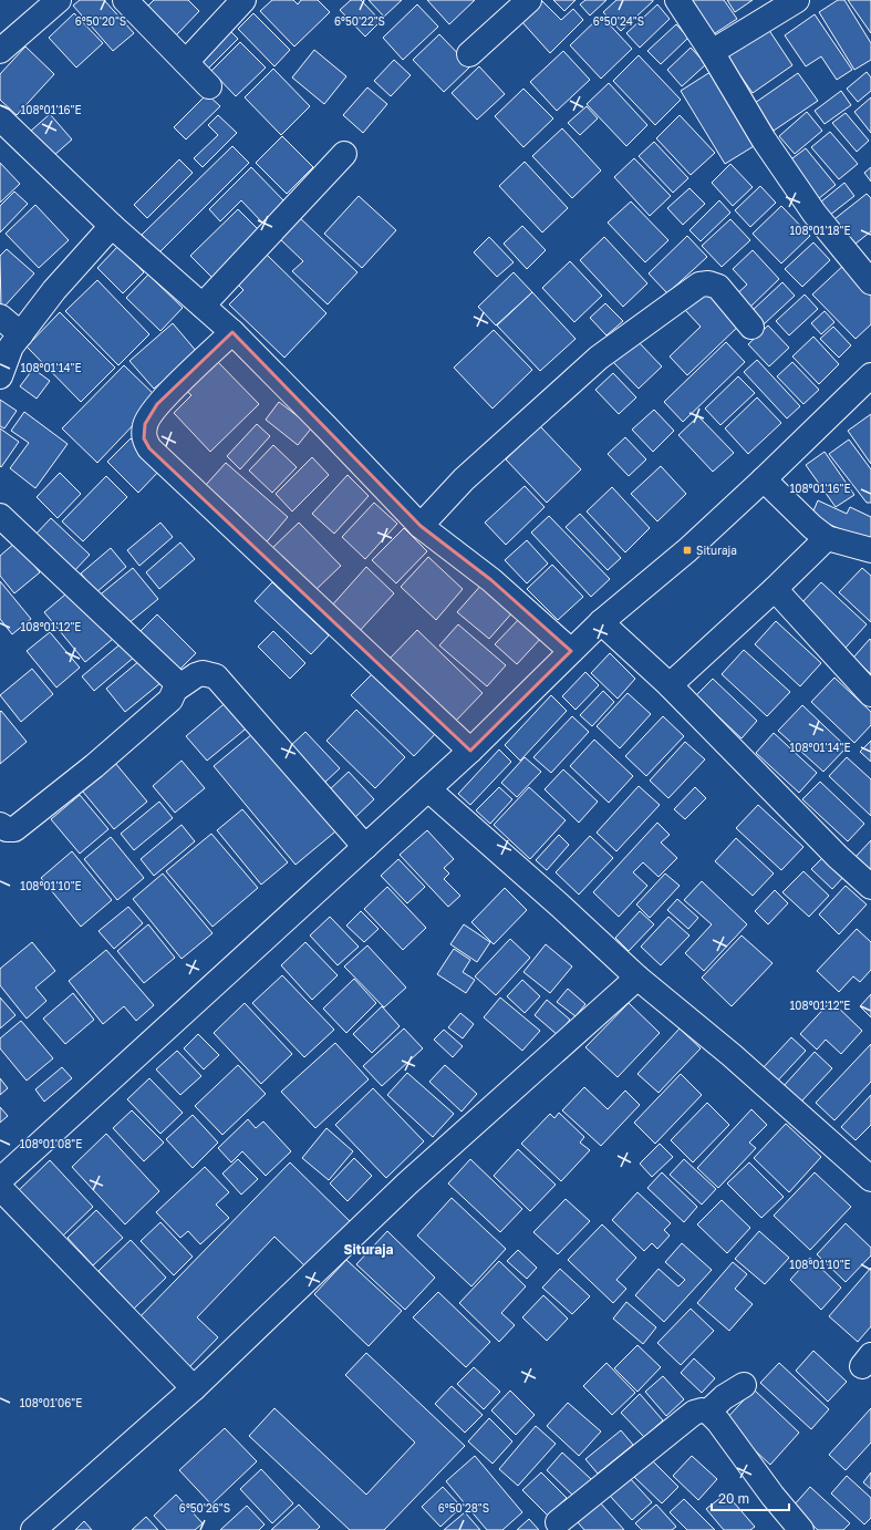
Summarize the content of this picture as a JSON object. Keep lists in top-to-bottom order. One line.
{"districts":["Situraja"],"places":{"transit":["Situraja"]},"scale_bar":"20 m","coordinates":["6°50'20\"S","6°50'22\"S","6°50'24\"S","108°01'16\"E","108°01'18\"E","108°01'14\"E","108°01'12\"E","108°01'10\"E","108°01'08\"E","108°01'06\"E","6°50'26\"S","6°50'28\"S"]}
